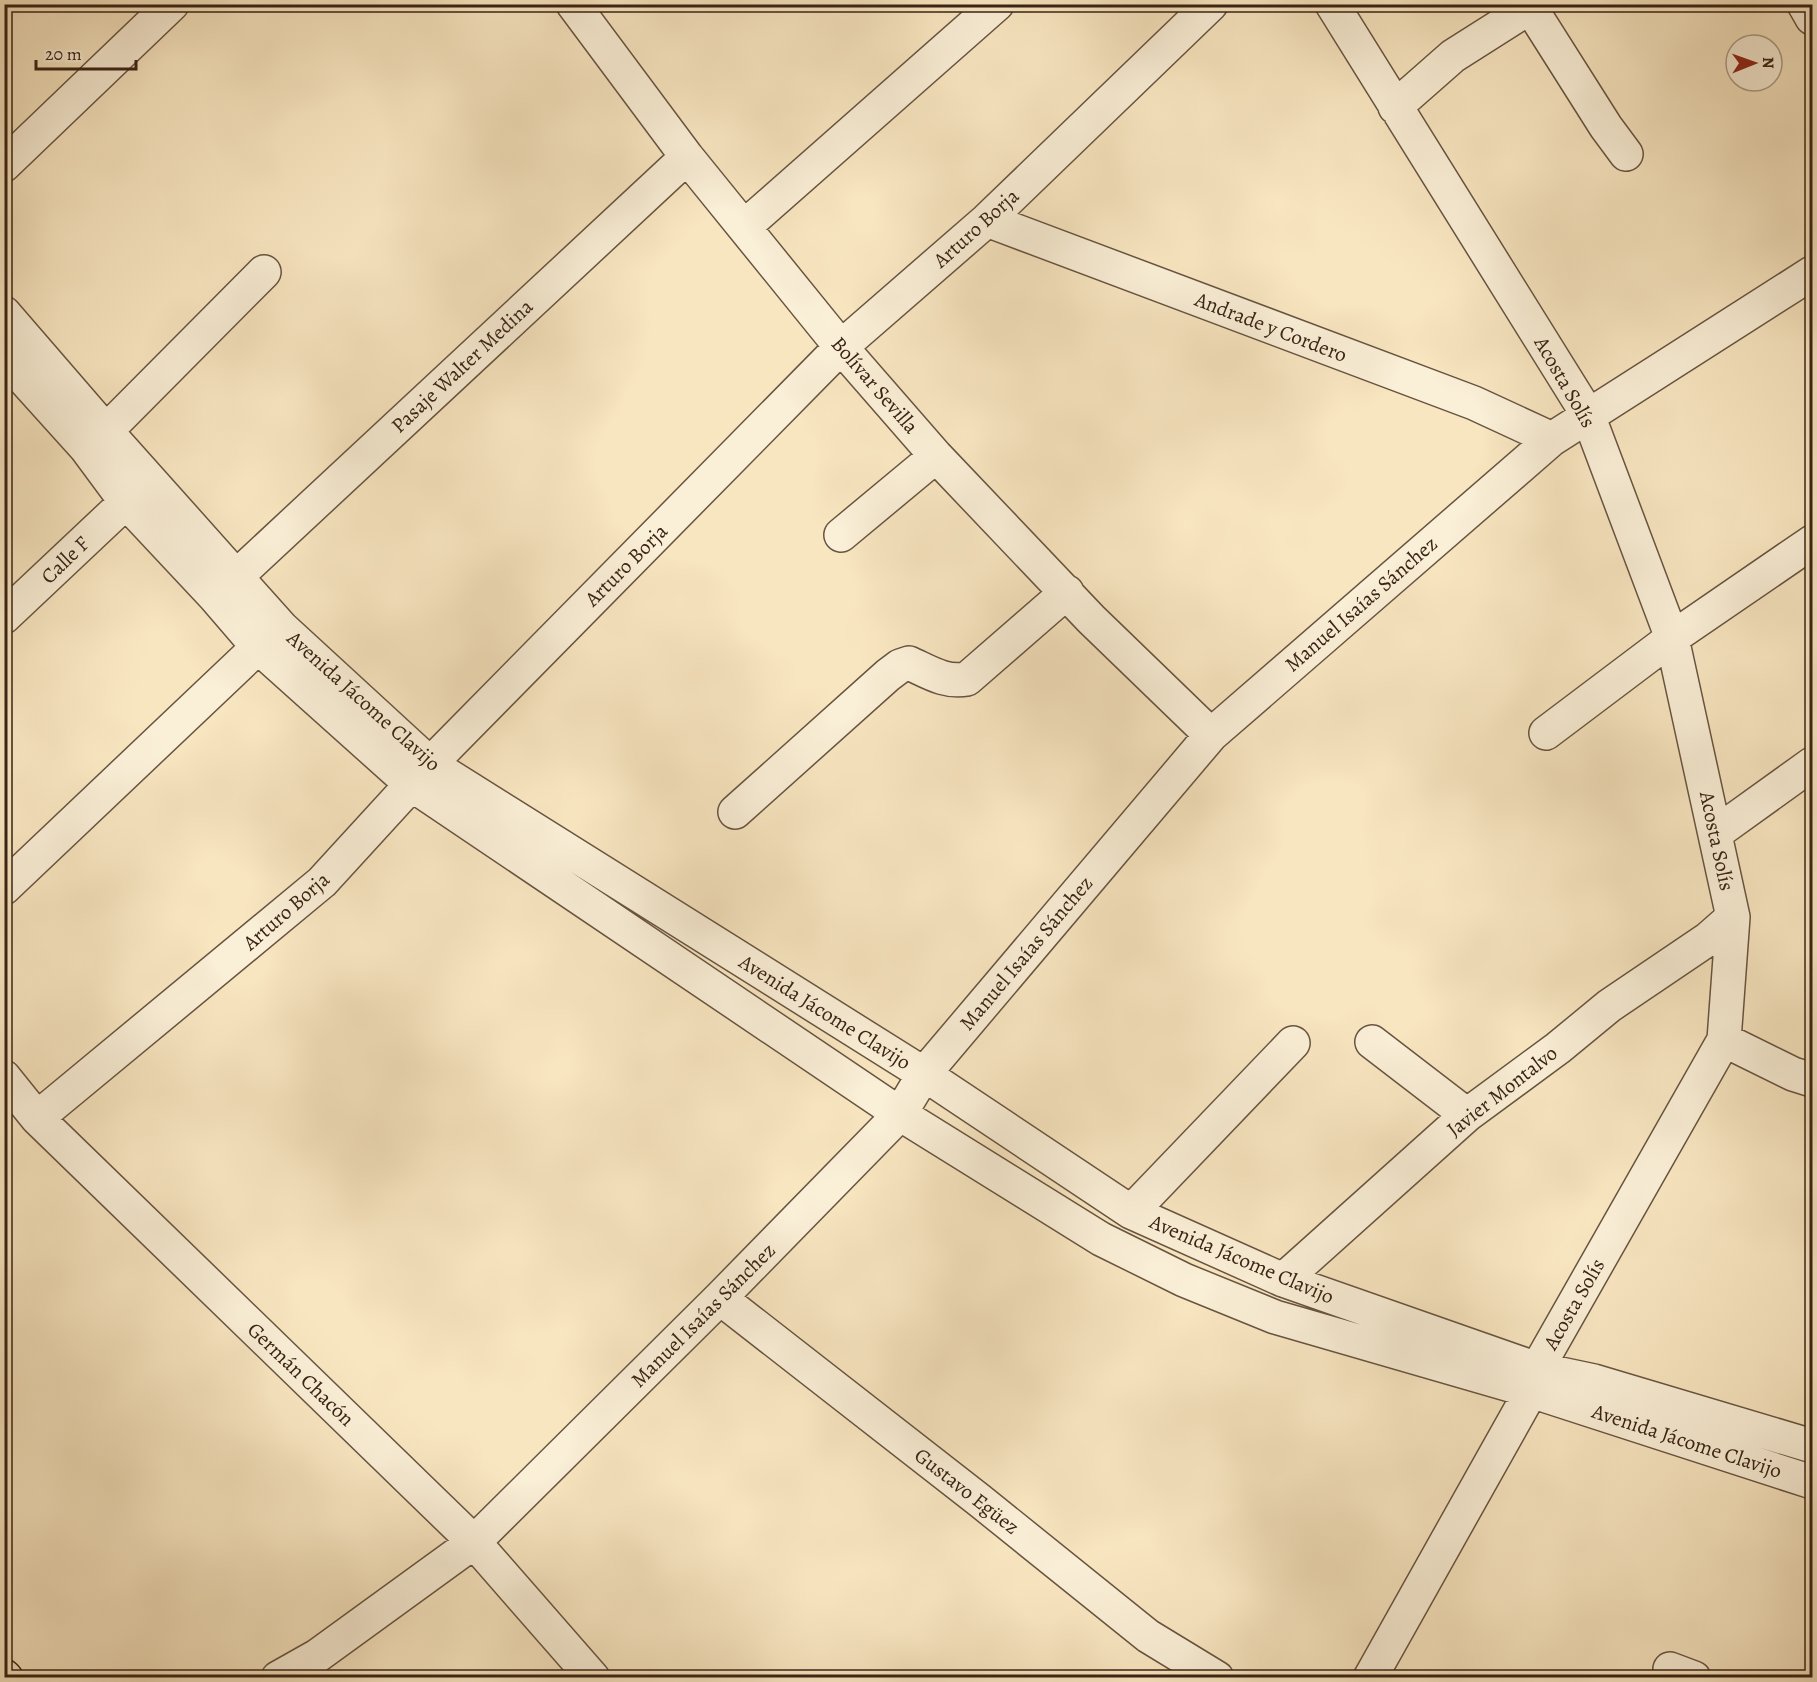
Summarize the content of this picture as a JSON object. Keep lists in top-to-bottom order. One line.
{"streets":{"street":["Arturo Borja","Andrade y Cordero","Pasaje Walter Medina","Acosta Solís","Bolívar Sevilla","Calle F","Manuel Isaías Sánchez","Avenida Jácome Clavijo","Javier Montalvo","Germán Chacón","Gustavo Egüez"]},"crossings":[["Arturo Borja","Andrade y Cordero"],["Arturo Borja","Bolívar Sevilla"],["Arturo Borja","Avenida Jácome Clavijo"],["Arturo Borja","Germán Chacón"],["Andrade y Cordero","Manuel Isaías Sánchez"],["Pasaje Walter Medina","Bolívar Sevilla"],["Pasaje Walter Medina","Avenida Jácome Clavijo"],["Acosta Solís","Manuel Isaías Sánchez"],["Acosta Solís","Avenida Jácome Clavijo"],["Acosta Solís","Javier Montalvo"],["Bolívar Sevilla","Manuel Isaías Sánchez"],["Calle F","Avenida Jácome Clavijo"],["Manuel Isaías Sánchez","Avenida Jácome Clavijo"],["Manuel Isaías Sánchez","Germán Chacón"],["Manuel Isaías Sánchez","Gustavo Egüez"],["Avenida Jácome Clavijo","Javier Montalvo"]],"scale_bar":"20 m","north":"right"}
